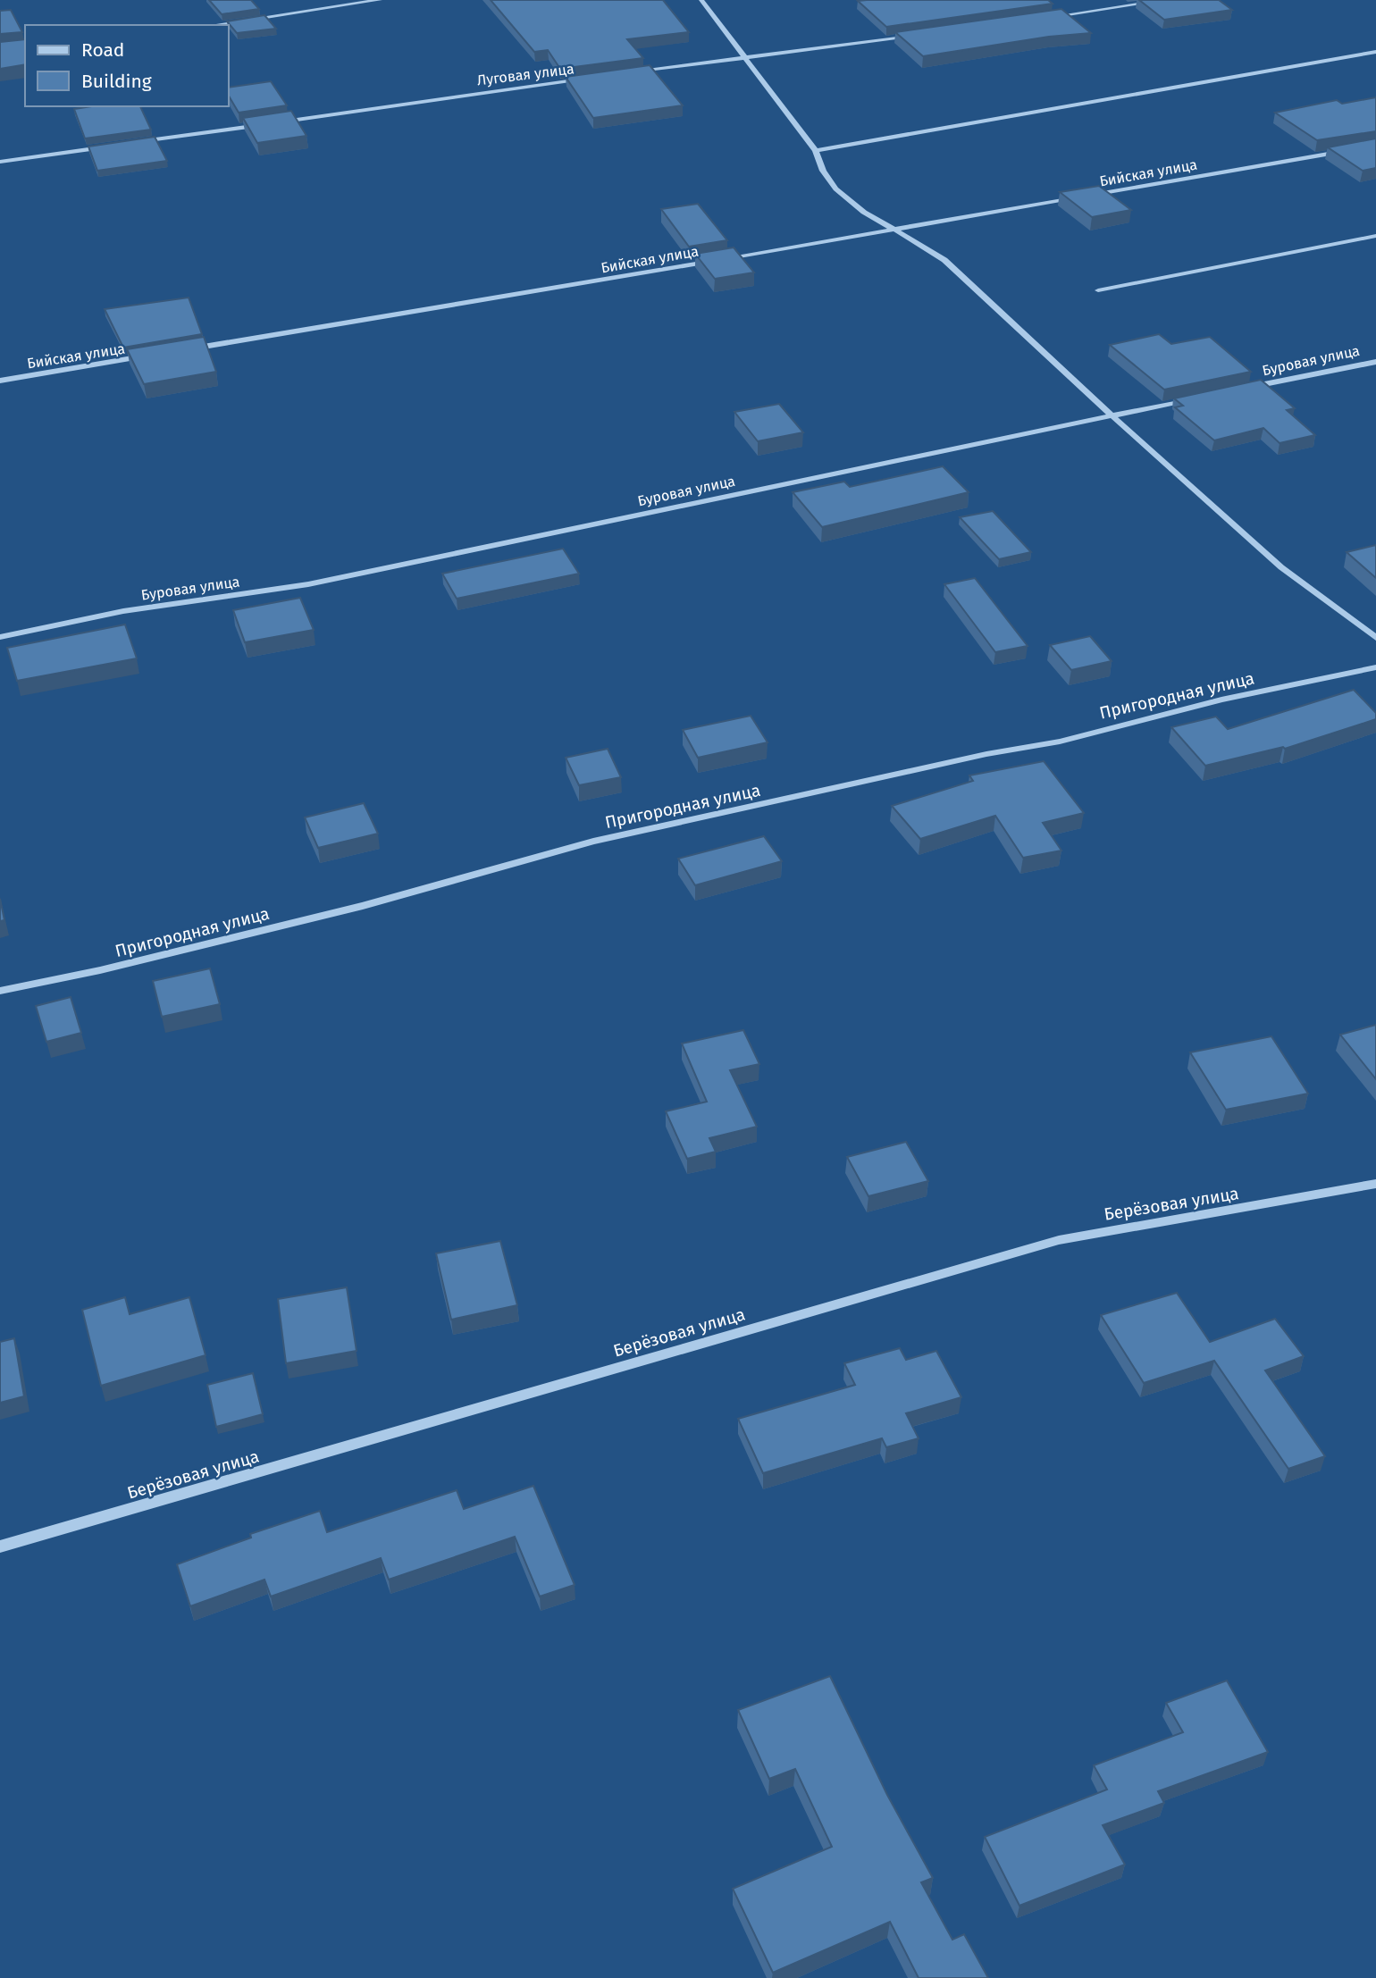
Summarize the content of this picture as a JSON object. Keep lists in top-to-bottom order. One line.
{"streets":{"street":["Луговая улица","Бийская улица","Буровая улица","Пригородная улица","Берёзовая улица"]},"legend":["Road","Building"]}
